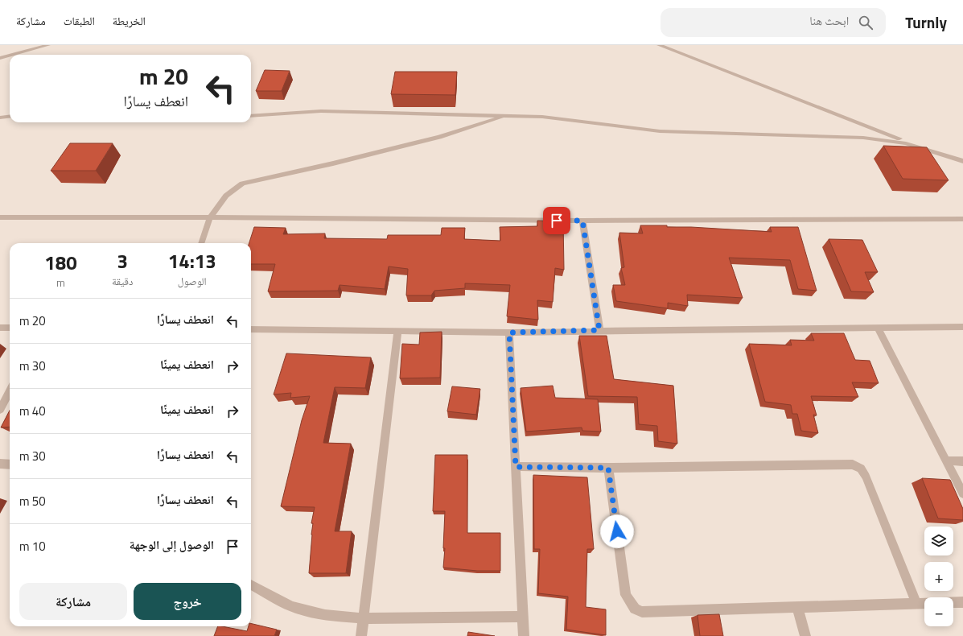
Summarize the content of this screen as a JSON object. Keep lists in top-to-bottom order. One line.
{"page":{"header":"Turnly","search":"ابحث هنا","nav":["الخريطة","الطبقات","مشاركة"],"turn":["20 m","انعطف يسارًا"],"eta":["14:13","الوصول","3","دقيقة","180","m"],"list":[{"name":"انعطف يسارًا","value":"20 m"},{"name":"انعطف يمينًا","value":"30 m"},{"name":"انعطف يمينًا","value":"40 m"},{"name":"انعطف يسارًا","value":"30 m"},{"name":"انعطف يسارًا","value":"50 m"},{"name":"الوصول إلى الوجهة","value":"10 m"}],"map_buttons":["+","−"],"buttons":["خروج","مشاركة"]}}
